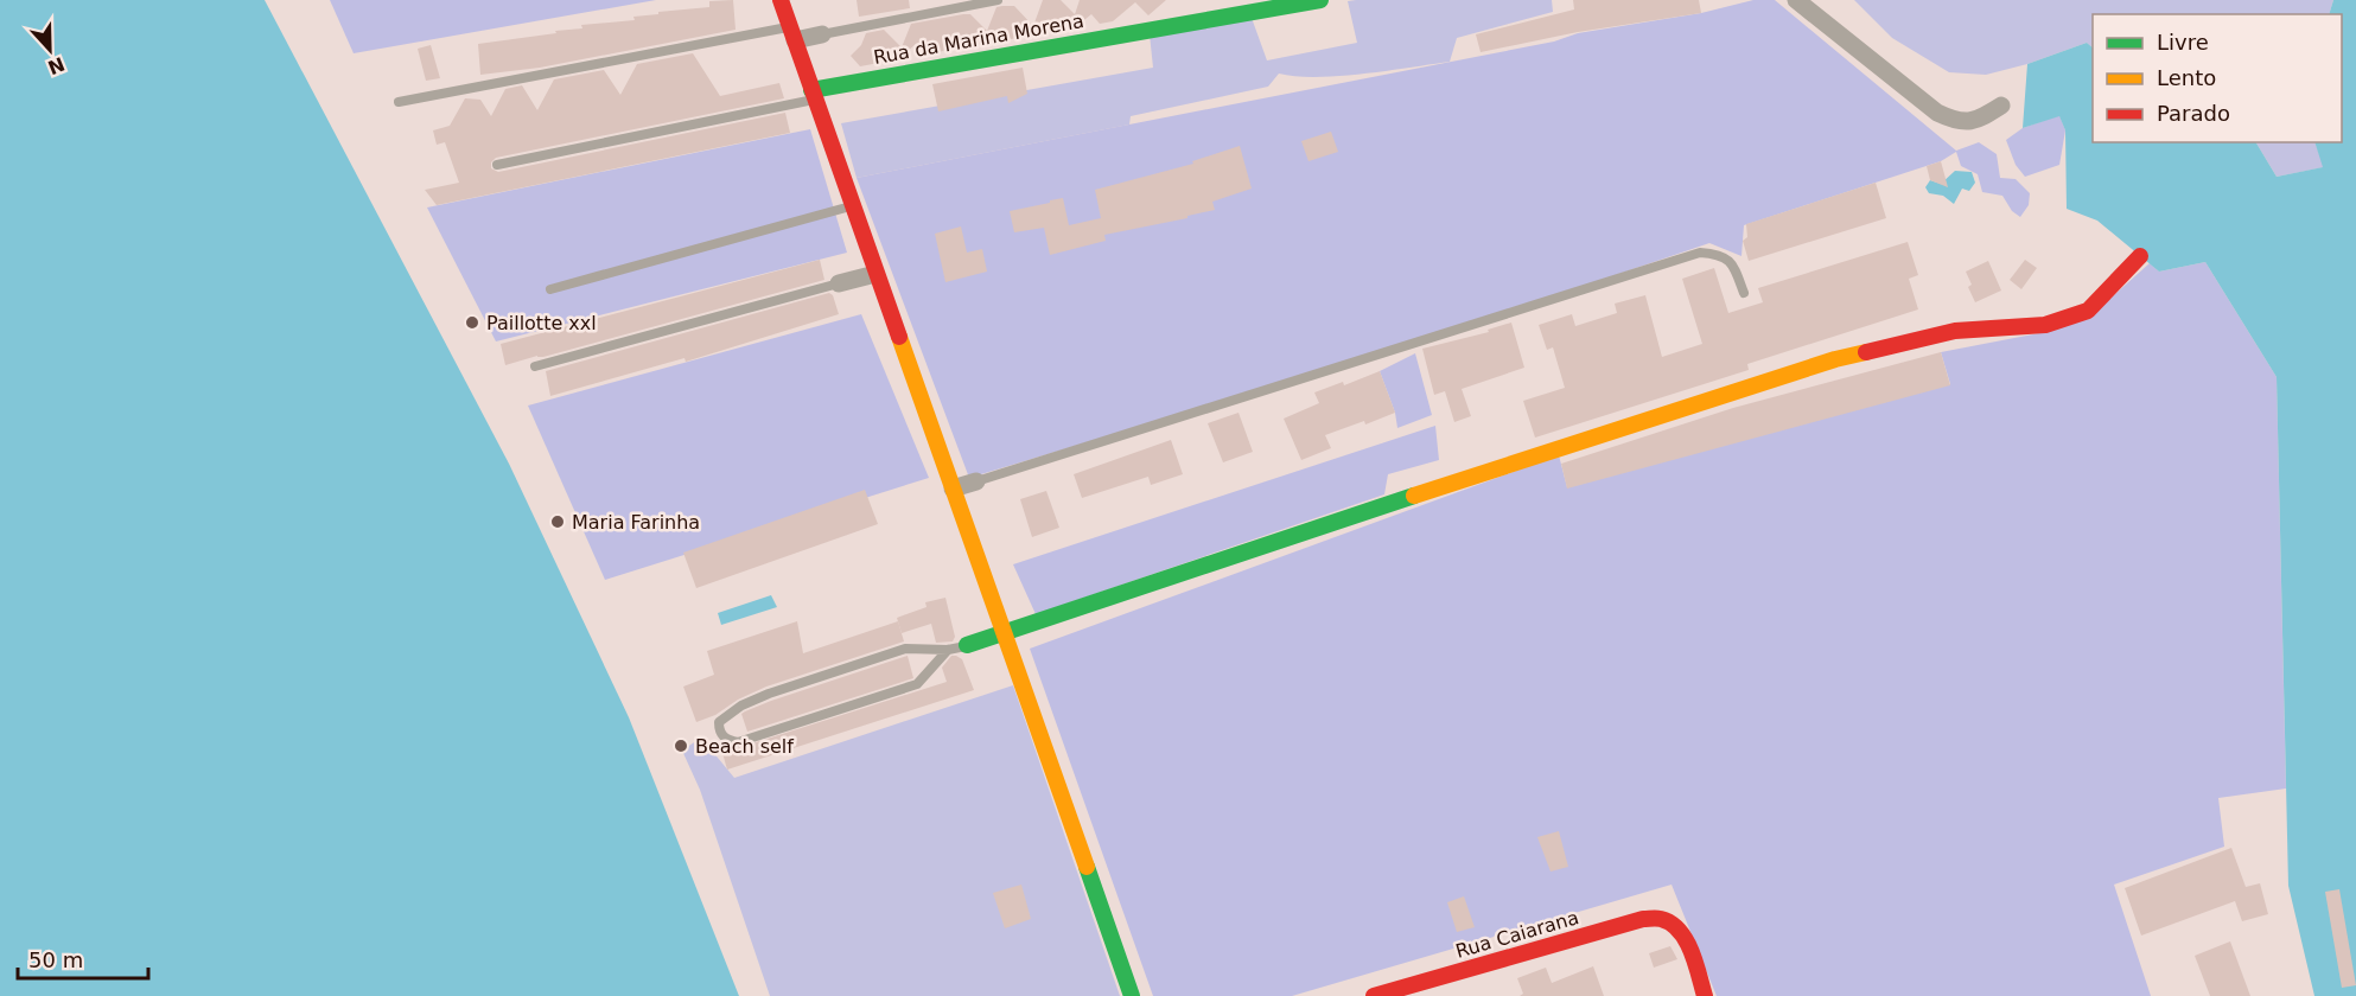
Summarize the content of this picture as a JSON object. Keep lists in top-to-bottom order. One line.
{"streets":{"street":["Rua da Marina Morena","Rua Caiarana"]},"places":["Paillotte xxl","Maria Farinha","Beach self"],"legend":["Livre","Lento","Parado"],"scale_bar":"50 m","north":"bottom"}
